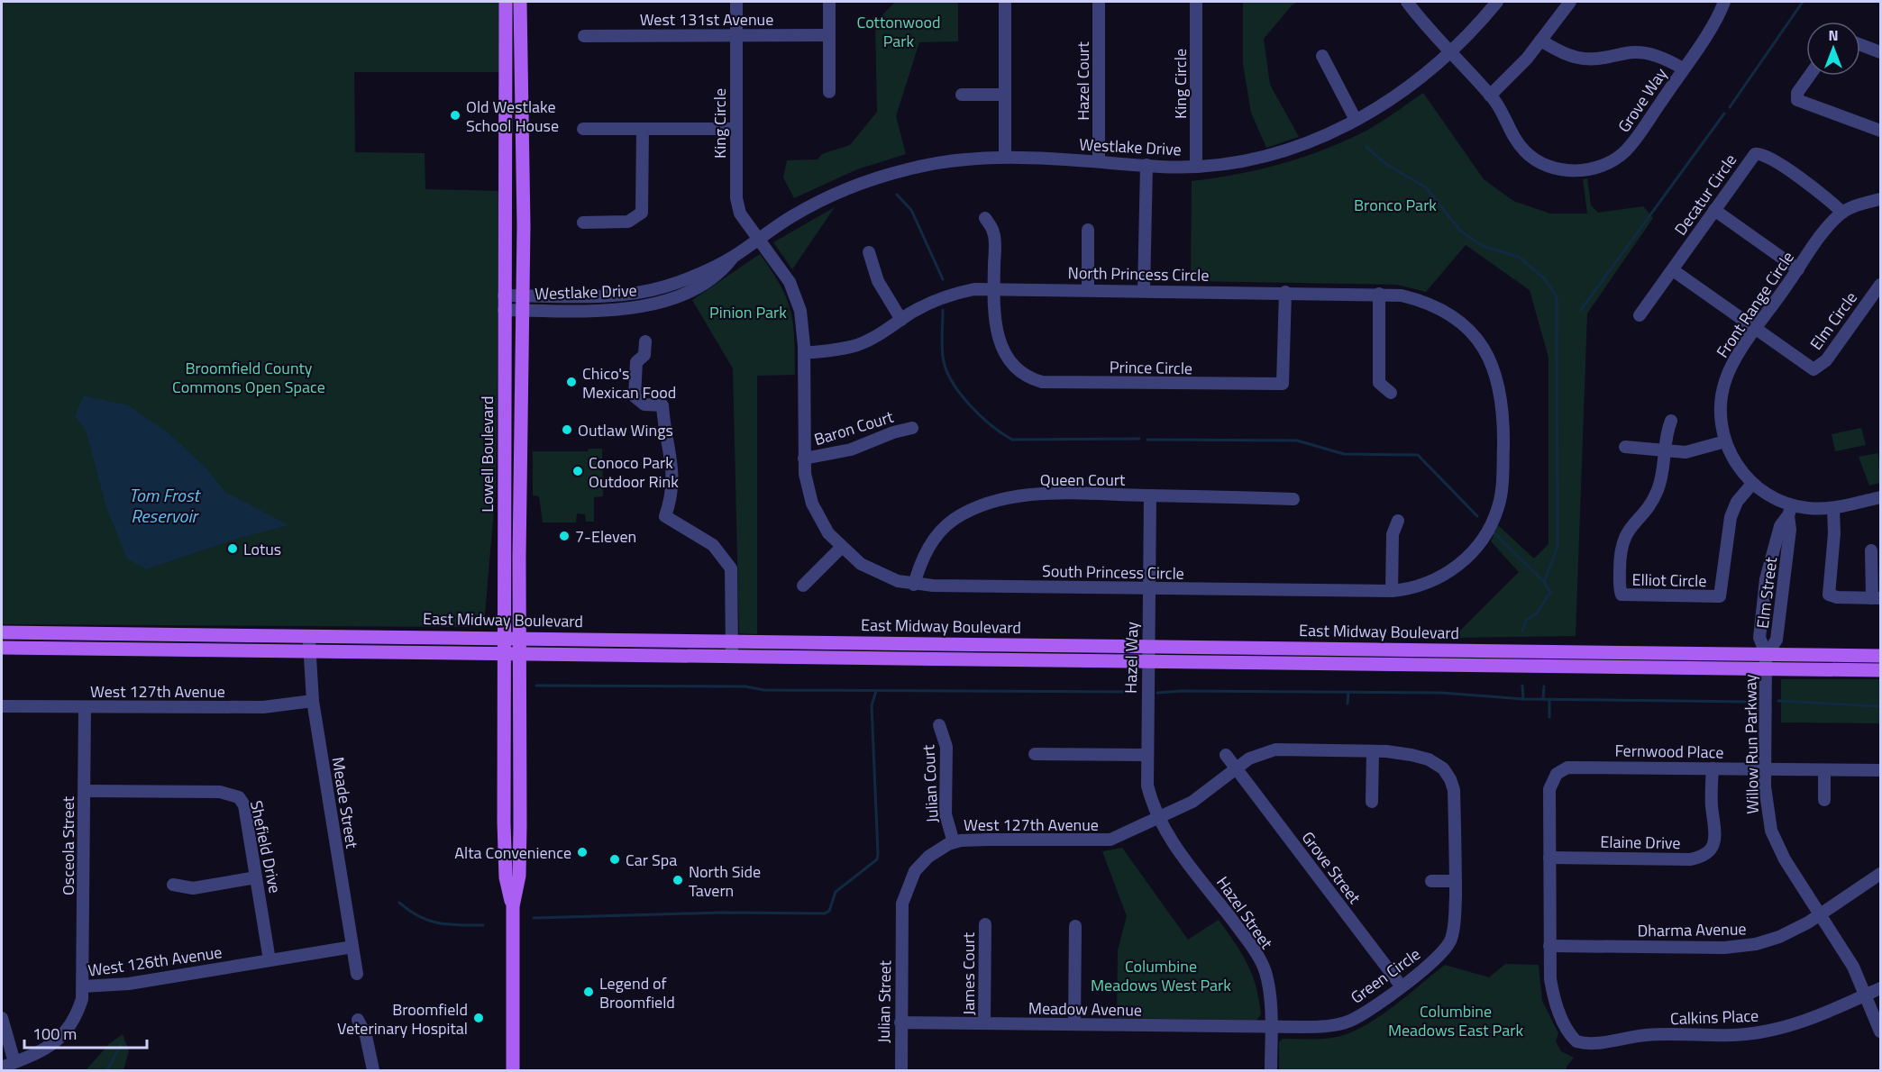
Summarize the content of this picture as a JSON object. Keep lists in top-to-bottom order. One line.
{"streets":{"main road":["Lowell Boulevard","East Midway Boulevard"],"street":["West 131st Avenue","Hazel Court","King Circle","Grove Way","Westlake Drive","Decatur Circle","North Princess Circle","Front Range Circle","Elm Circle","Prince Circle","Baron Court","Queen Court","South Princess Circle","Elliot Circle","Elm Street","Hazel Way","West 127th Avenue","Willow Run Parkway","Fernwood Place","Julian Court","Meade Street","Elaine Drive","Osceola Street","Shefield Drive","Grove Street","Hazel Street","Dharma Avenue","West 126th Avenue","James Court","Green Circle","Julian Street","Meadow Avenue","Calkins Place"]},"crossings":[["West 131st Avenue","King Circle"],["Hazel Court","Westlake Drive"],["King Circle","Westlake Drive"],["King Circle","South Princess Circle"],["Grove Way","Westlake Drive"],["Westlake Drive","Lowell Boulevard"],["Westlake Drive","South Princess Circle"],["Decatur Circle","Front Range Circle"],["North Princess Circle","Prince Circle"],["North Princess Circle","South Princess Circle"],["Front Range Circle","Elm Circle"],["Front Range Circle","Elliot Circle"],["Front Range Circle","Elm Street"],["Baron Court","South Princess Circle"],["Lowell Boulevard","East Midway Boulevard"],["Queen Court","South Princess Circle"],["Queen Court","Hazel Way"],["South Princess Circle","Hazel Way"],["Elm Street","East Midway Boulevard"],["Elm Street","Willow Run Parkway"],["East Midway Boulevard","Hazel Way"],["East Midway Boulevard","Willow Run Parkway"],["East Midway Boulevard","Meade Street"],["Hazel Way","West 127th Avenue"],["Hazel Way","Hazel Street"],["West 127th Avenue","Julian Court"],["West 127th Avenue","Meade Street"],["West 127th Avenue","Osceola Street"],["West 127th Avenue","Grove Street"],["West 127th Avenue","Hazel Street"],["West 127th Avenue","Green Circle"],["West 127th Avenue","Julian Street"],["Willow Run Parkway","Fernwood Place"],["Willow Run Parkway","Dharma Avenue"],["Willow Run Parkway","Calkins Place"],["Fernwood Place","Elaine Drive"],["Meade Street","West 126th Avenue"],["Osceola Street","Shefield Drive"],["Osceola Street","West 126th Avenue"],["Shefield Drive","West 126th Avenue"],["Grove Street","Green Circle"],["Hazel Street","Green Circle"],["Hazel Street","Meadow Avenue"],["Dharma Avenue","Calkins Place"],["James Court","Meadow Avenue"],["Green Circle","Meadow Avenue"],["Julian Street","Meadow Avenue"]],"water":["Tom Frost Reservoir"],"parks":["Cottonwood Park","Bronco Park","Pinion Park","Broomfield County Commons Open Space","Columbine Meadows West Park","Columbine Meadows East Park"],"places":["Old Westlake School House","Chico's Mexican Food","Outlaw Wings","Conoco Park Outdoor Rink","7-Eleven","Lotus","Alta Convenience","Car Spa","North Side Tavern","Legend of Broomfield","Broomfield Veterinary Hospital"],"scale_bar":"100 m","north":"top"}
